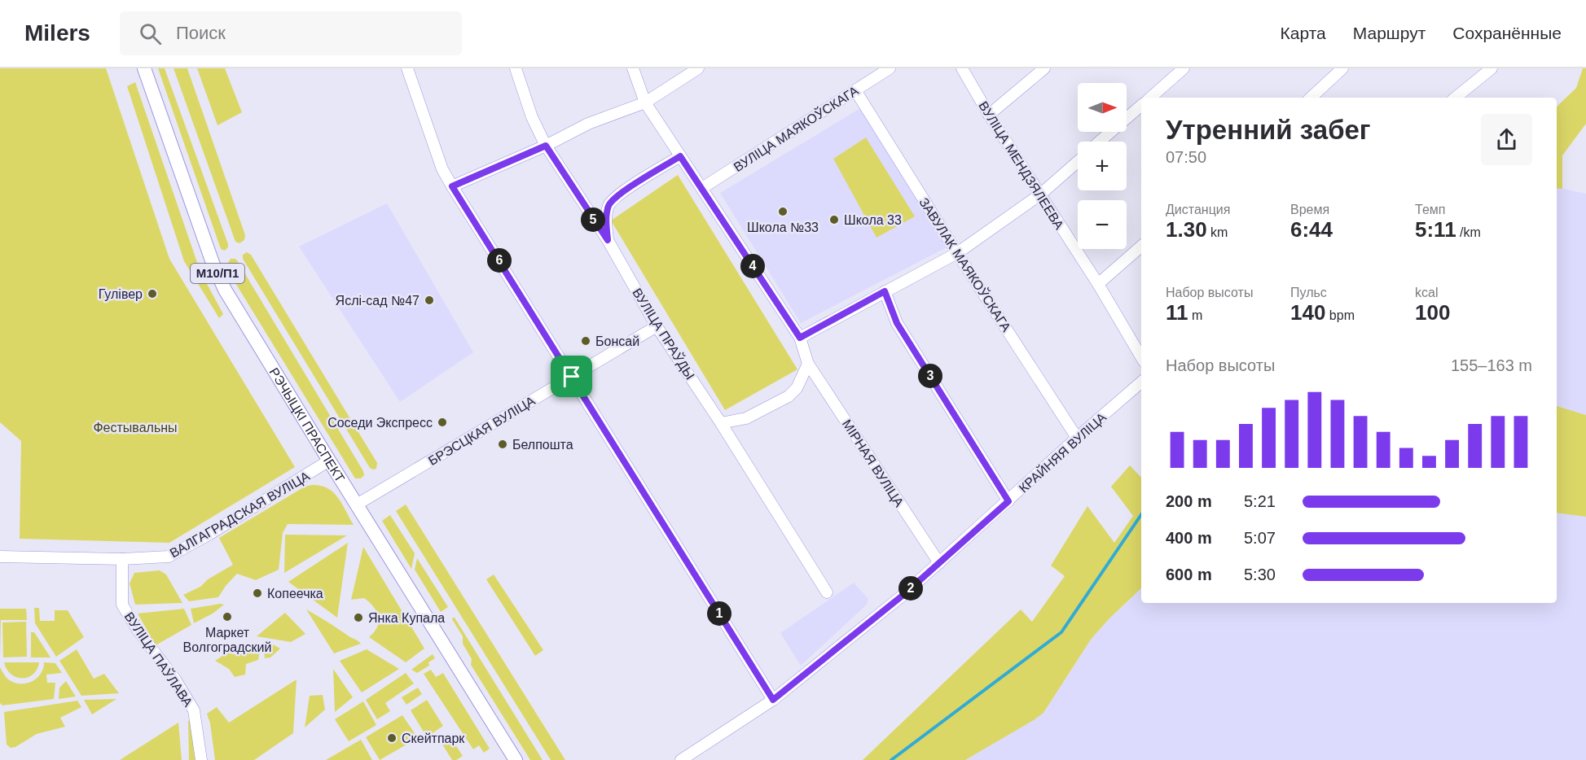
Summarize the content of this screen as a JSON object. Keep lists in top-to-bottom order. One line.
{"streets":{"main road":["М10/П1","РЭЧЫЦКІ ПРАСПЕКТ"],"street":["ВУЛІЦА МАЯКОЎСКАГА","ВУЛІЦА МЕНДЗЯЛЕЕВА","ЗАВУЛАК МАЯКОЎСКАГА","ВУЛІЦА ПРАЎДЫ","БРЭСЦКАЯ ВУЛІЦА","КРАЙНЯЯ ВУЛІЦА","МІРНАЯ ВУЛІЦА","ВАЛГАГРАДСКАЯ ВУЛІЦА","ВУЛІЦА ПАЎЛАВА"]},"crossings":[["ВУЛІЦА МАЯКОЎСКАГА","ЗАВУЛАК МАЯКОЎСКАГА"],["ВУЛІЦА МАЯКОЎСКАГА","МІРНАЯ ВУЛІЦА"],["ЗАВУЛАК МАЯКОЎСКАГА","КРАЙНЯЯ ВУЛІЦА"],["ВУЛІЦА ПРАЎДЫ","БРЭСЦКАЯ ВУЛІЦА"],["РЭЧЫЦКІ ПРАСПЕКТ","БРЭСЦКАЯ ВУЛІЦА"],["РЭЧЫЦКІ ПРАСПЕКТ","ВАЛГАГРАДСКАЯ ВУЛІЦА"],["КРАЙНЯЯ ВУЛІЦА","МІРНАЯ ВУЛІЦА"],["ВАЛГАГРАДСКАЯ ВУЛІЦА","ВУЛІЦА ПАЎЛАВА"]],"parks":["Фестывальны"],"places":["Школа №33","Школа 33","Гулівер","Яслі-сад №47","Бонсай","Соседи Экспресс","Белпошта","Копеечка","Маркет Волгоградский","Янка Купала","Скейтпарк"],"north":"right","page":{"header":"Milers","search":"Поиск","nav":["Карта","Маршрут","Сохранённые"],"map_buttons":["+","−"],"heading":["Утренний забег","07:50"],"stats":[["Дистанция","1.30 km"],["Время","6:44"],["Темп","5:11 /km"],["Набор высоты","11 m"],["Пульс","140 bpm"],["kcal","100"]],"pins":["5","6","4","3","2","1"],"chart":["Набор высоты","155–163 m"],"list":[{"name":"200 m","note":"5:21"},{"name":"400 m","note":"5:07"},{"name":"600 m","note":"5:30"}]}}
